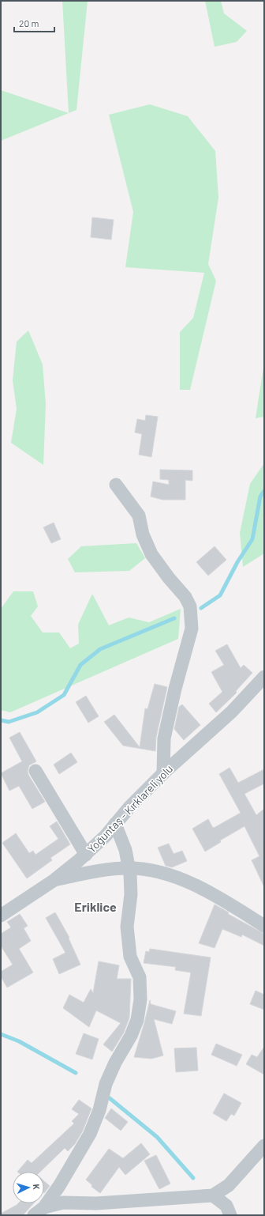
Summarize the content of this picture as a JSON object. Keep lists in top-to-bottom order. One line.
{"streets":{"street":["Yoğuntaş - Kırklareli yolu"]},"districts":["Eriklice"],"scale_bar":"20 m","north":"right"}
